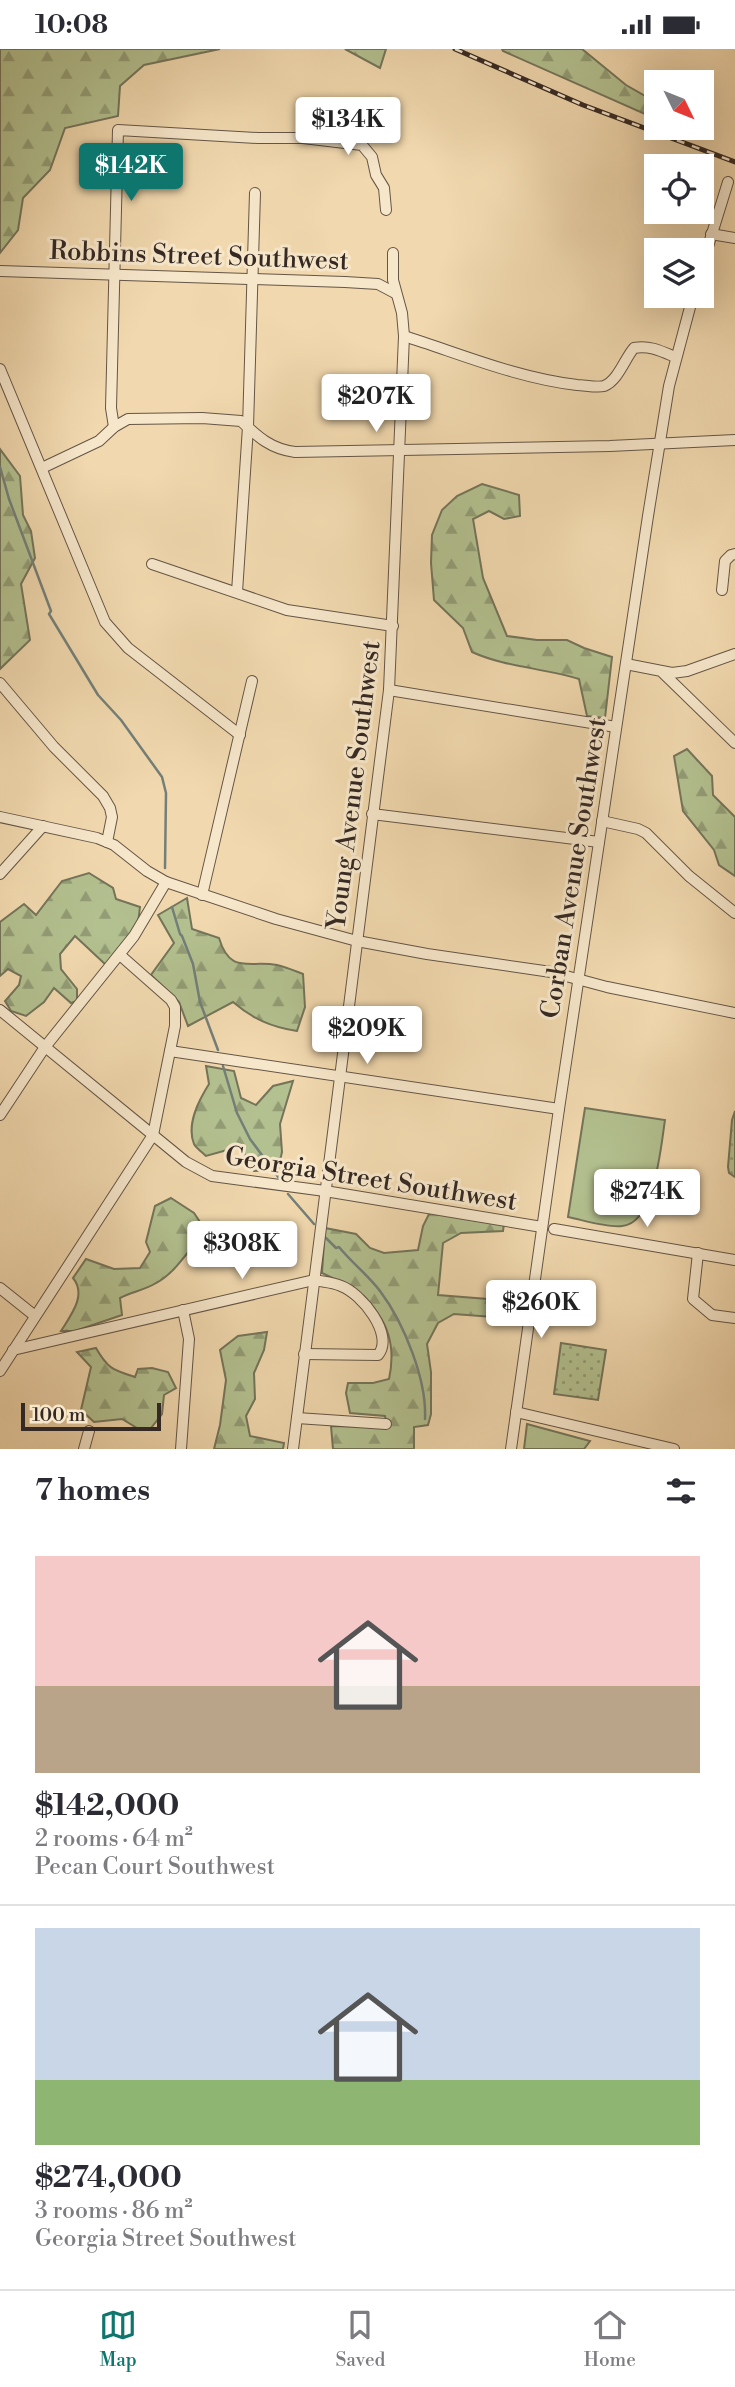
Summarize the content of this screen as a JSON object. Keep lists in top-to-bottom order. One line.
{"streets":{"street":["Robbins Street Southwest","Young Avenue Southwest","Corban Avenue Southwest","Georgia Street Southwest"]},"crossings":[["Robbins Street Southwest","Young Avenue Southwest"],["Young Avenue Southwest","Georgia Street Southwest"],["Corban Avenue Southwest","Georgia Street Southwest"]],"scale_bar":"100 m","north":"bottom right","page":{"status":"10:08","price":["$134K","$142K","$207K","$209K","$274K","$308K","$260K"],"scale":"100 m","heading":"7 homes","list":[{"name":"$142,000","note":"2 rooms · 64 m² · Pecan Court Southwest"},{"name":"$274,000","note":"3 rooms · 86 m² · Georgia Street Southwest"}],"tabs":["Map","Saved","Home"]}}
